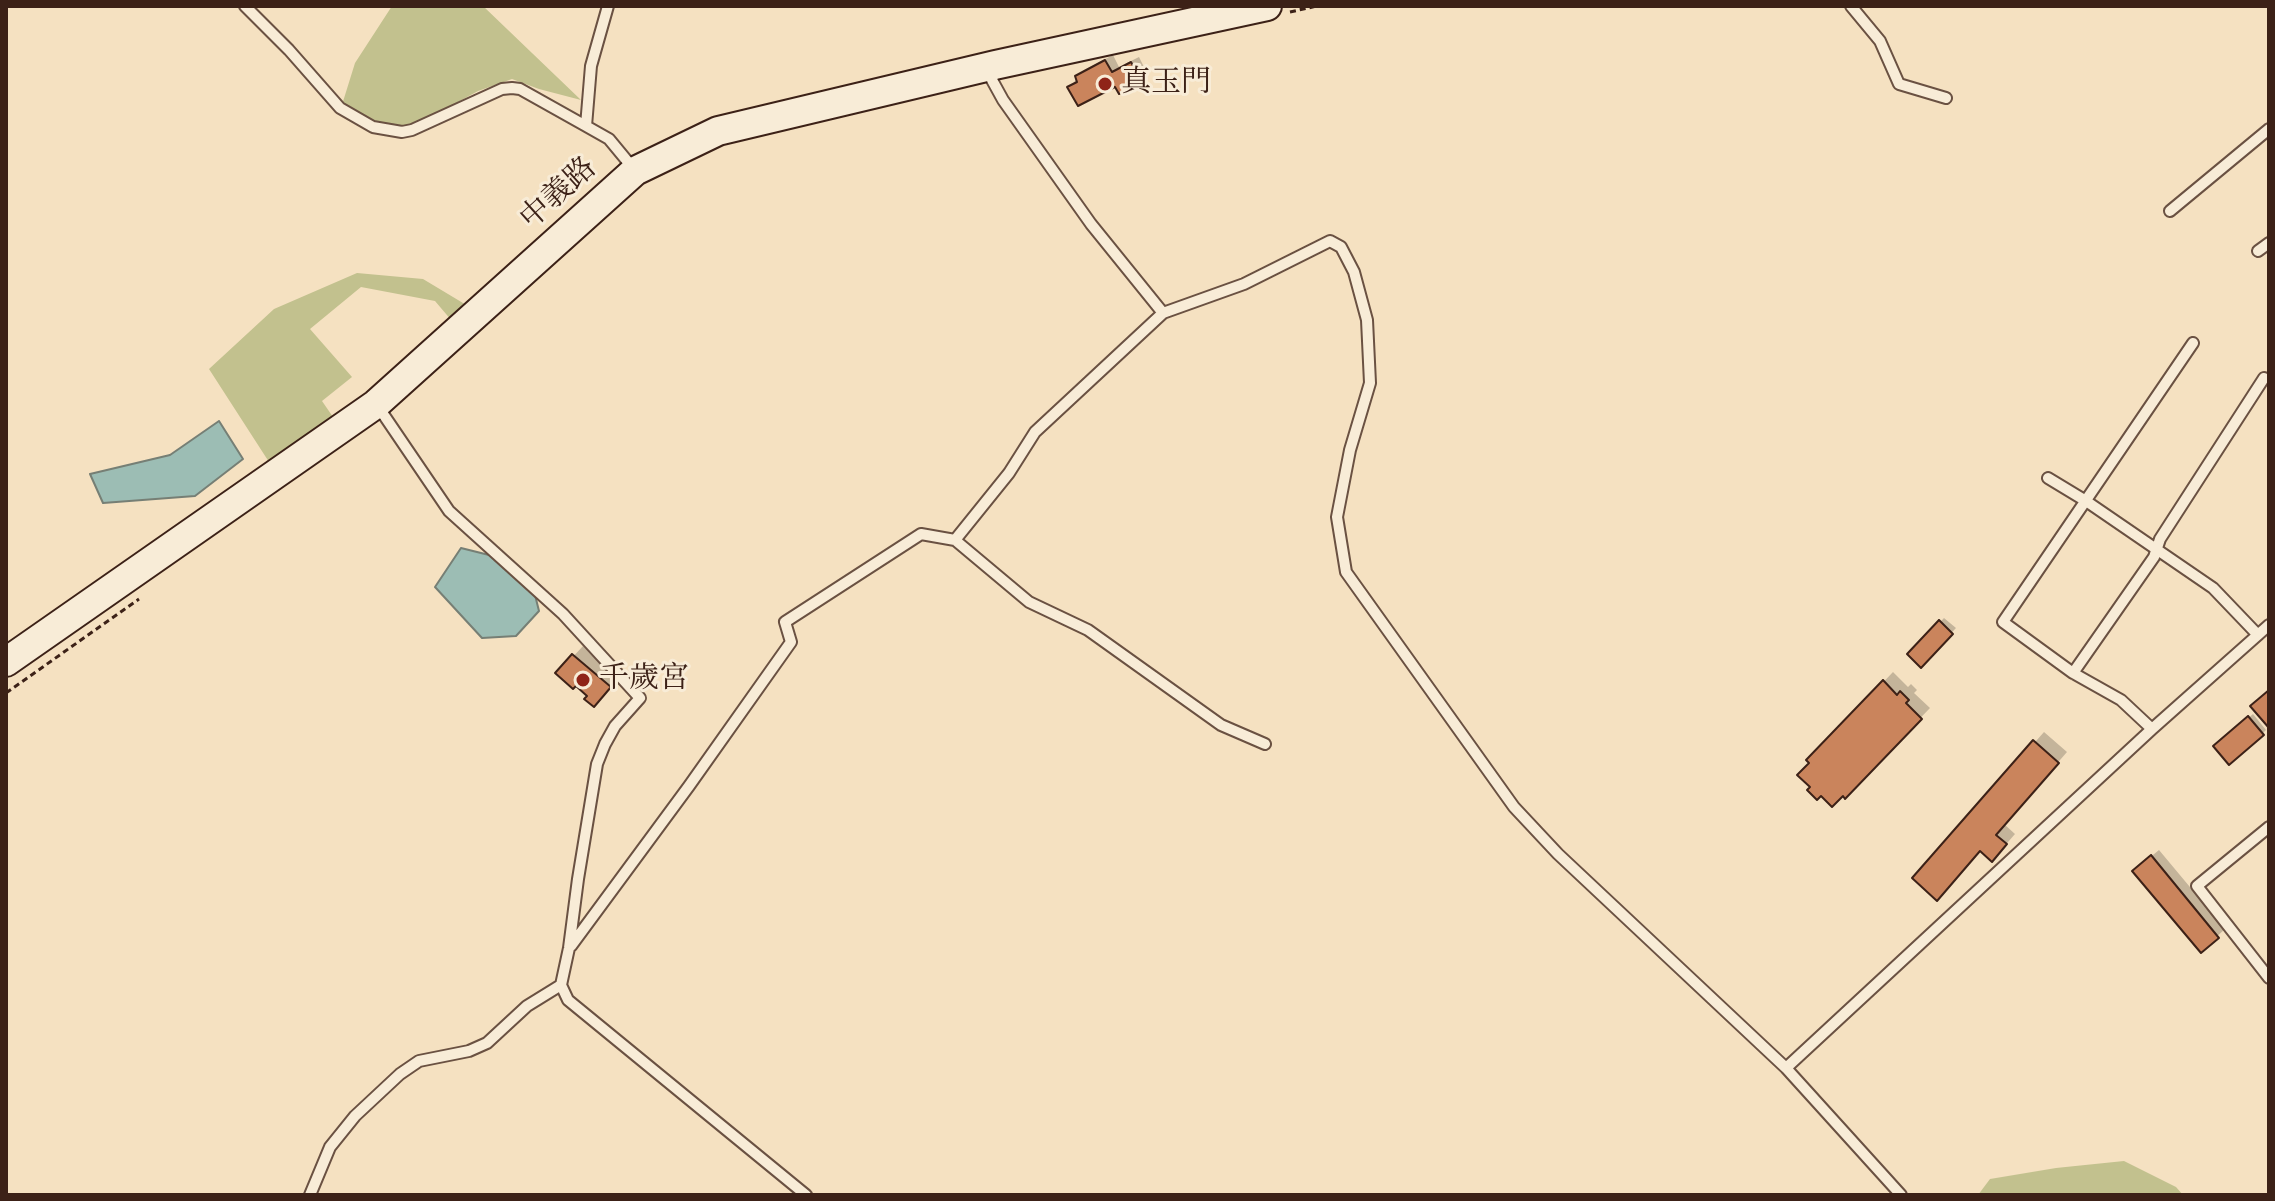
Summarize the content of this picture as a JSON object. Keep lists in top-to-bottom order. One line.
{"streets":{"street":["中義路"]},"places":["真玉門","千歲宮"]}
